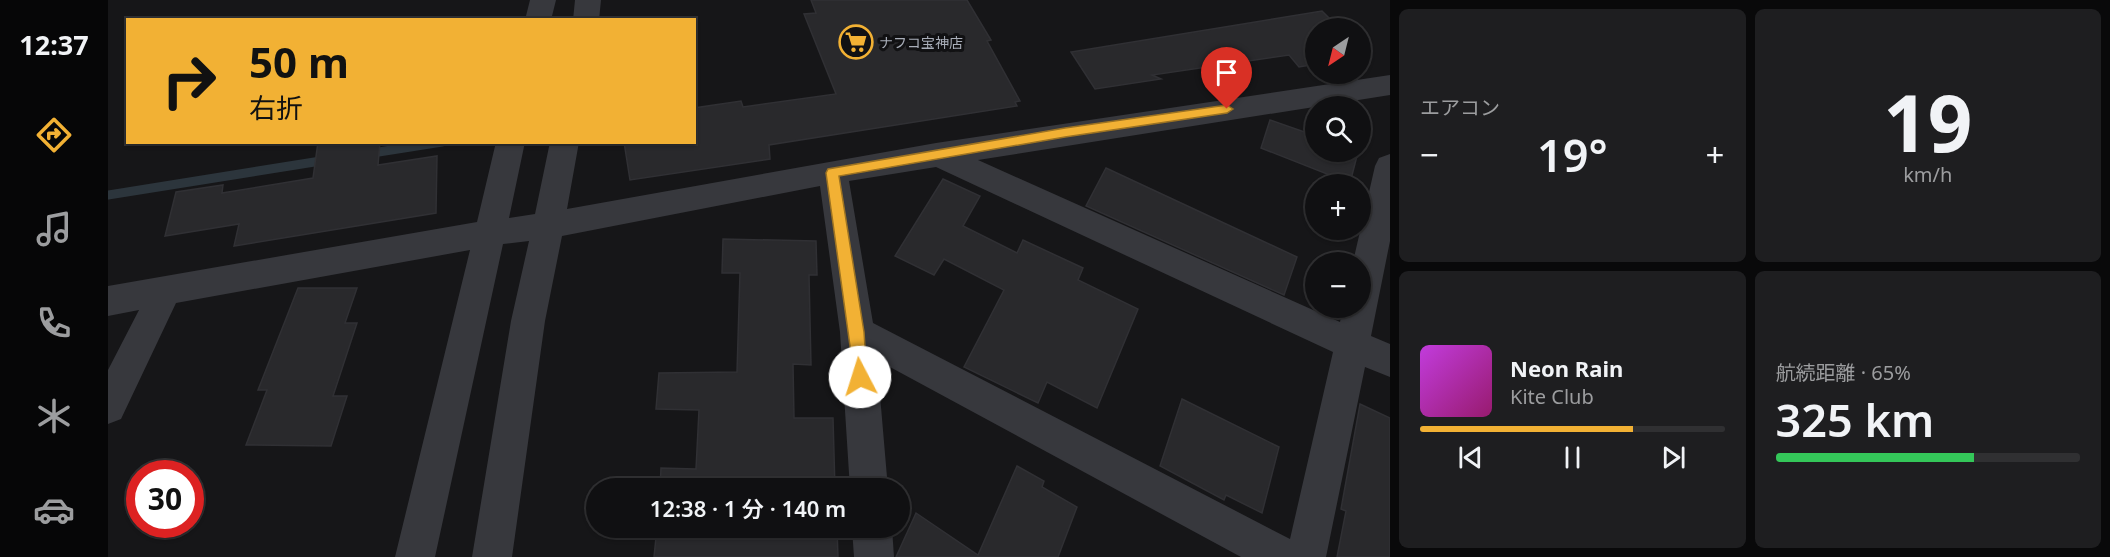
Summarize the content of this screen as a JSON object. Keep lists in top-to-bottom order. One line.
{"places":{"supermarket":["ナフコ宝神店"]},"north":"bottom left","page":{"tabs":"12:37","tile":["エアコン",["19","km/h"],["航続距離 · 65%","325 km"]],"map_buttons":["+","−"],"turn":["50 m","右折"],"heat":["−","19°","+"],"song":["Neon Rain","Kite Club"],"limit":"30","trip":"12:38 · 1 分 · 140 m"}}
